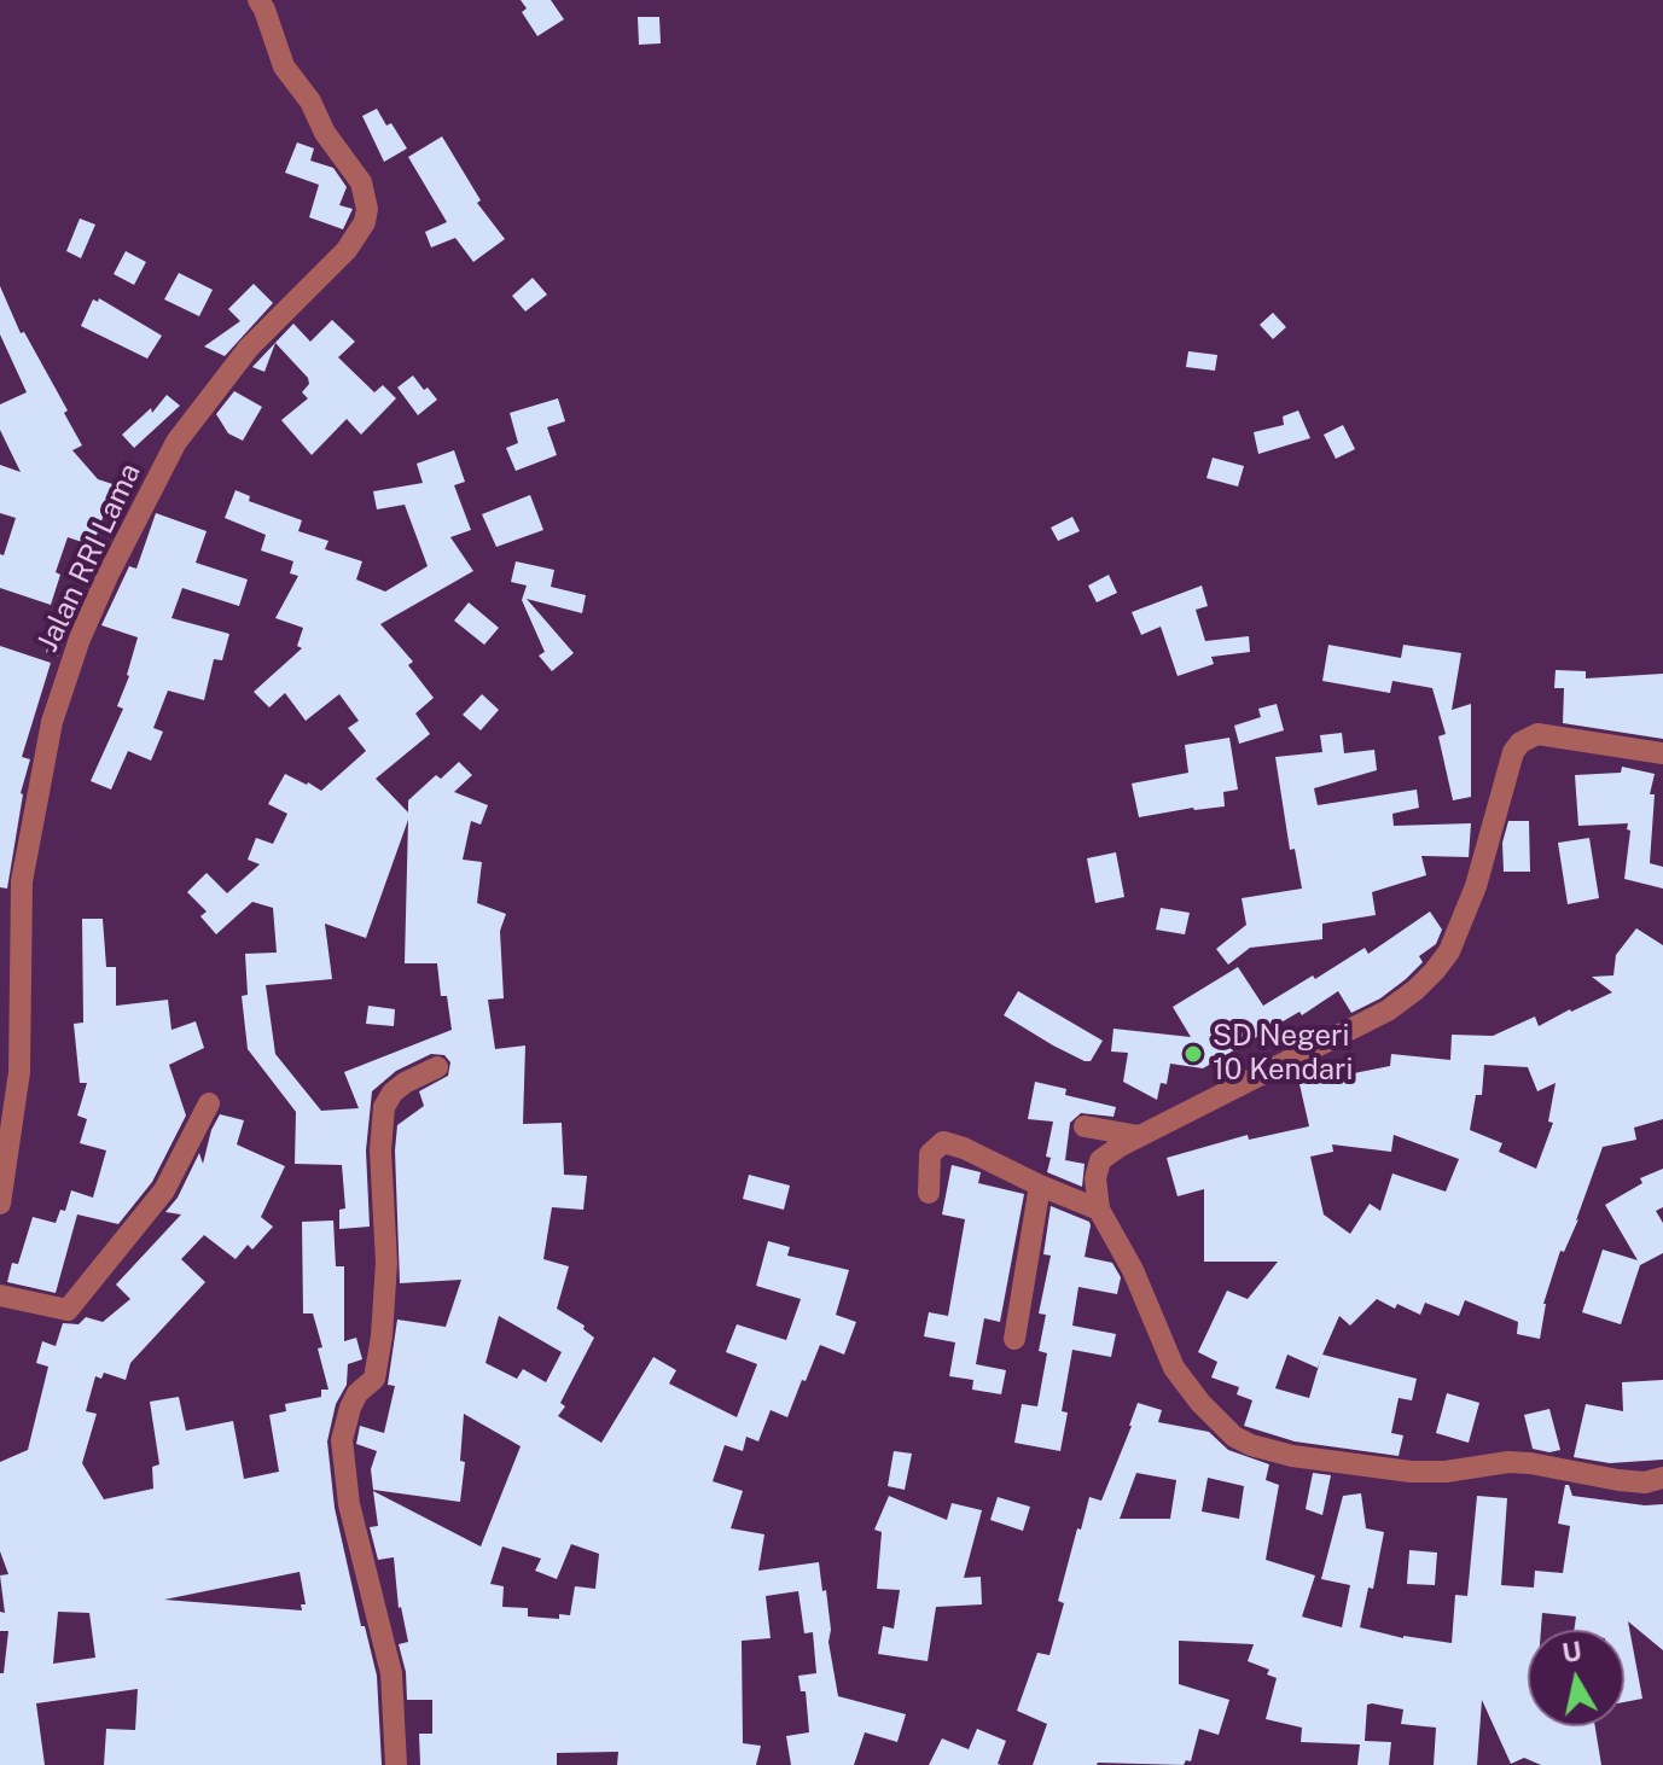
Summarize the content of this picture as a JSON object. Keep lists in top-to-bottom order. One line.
{"streets":{"street":["Jalan RRI Lama"]},"places":["SD Negeri 10 Kendari"],"north":"top"}
